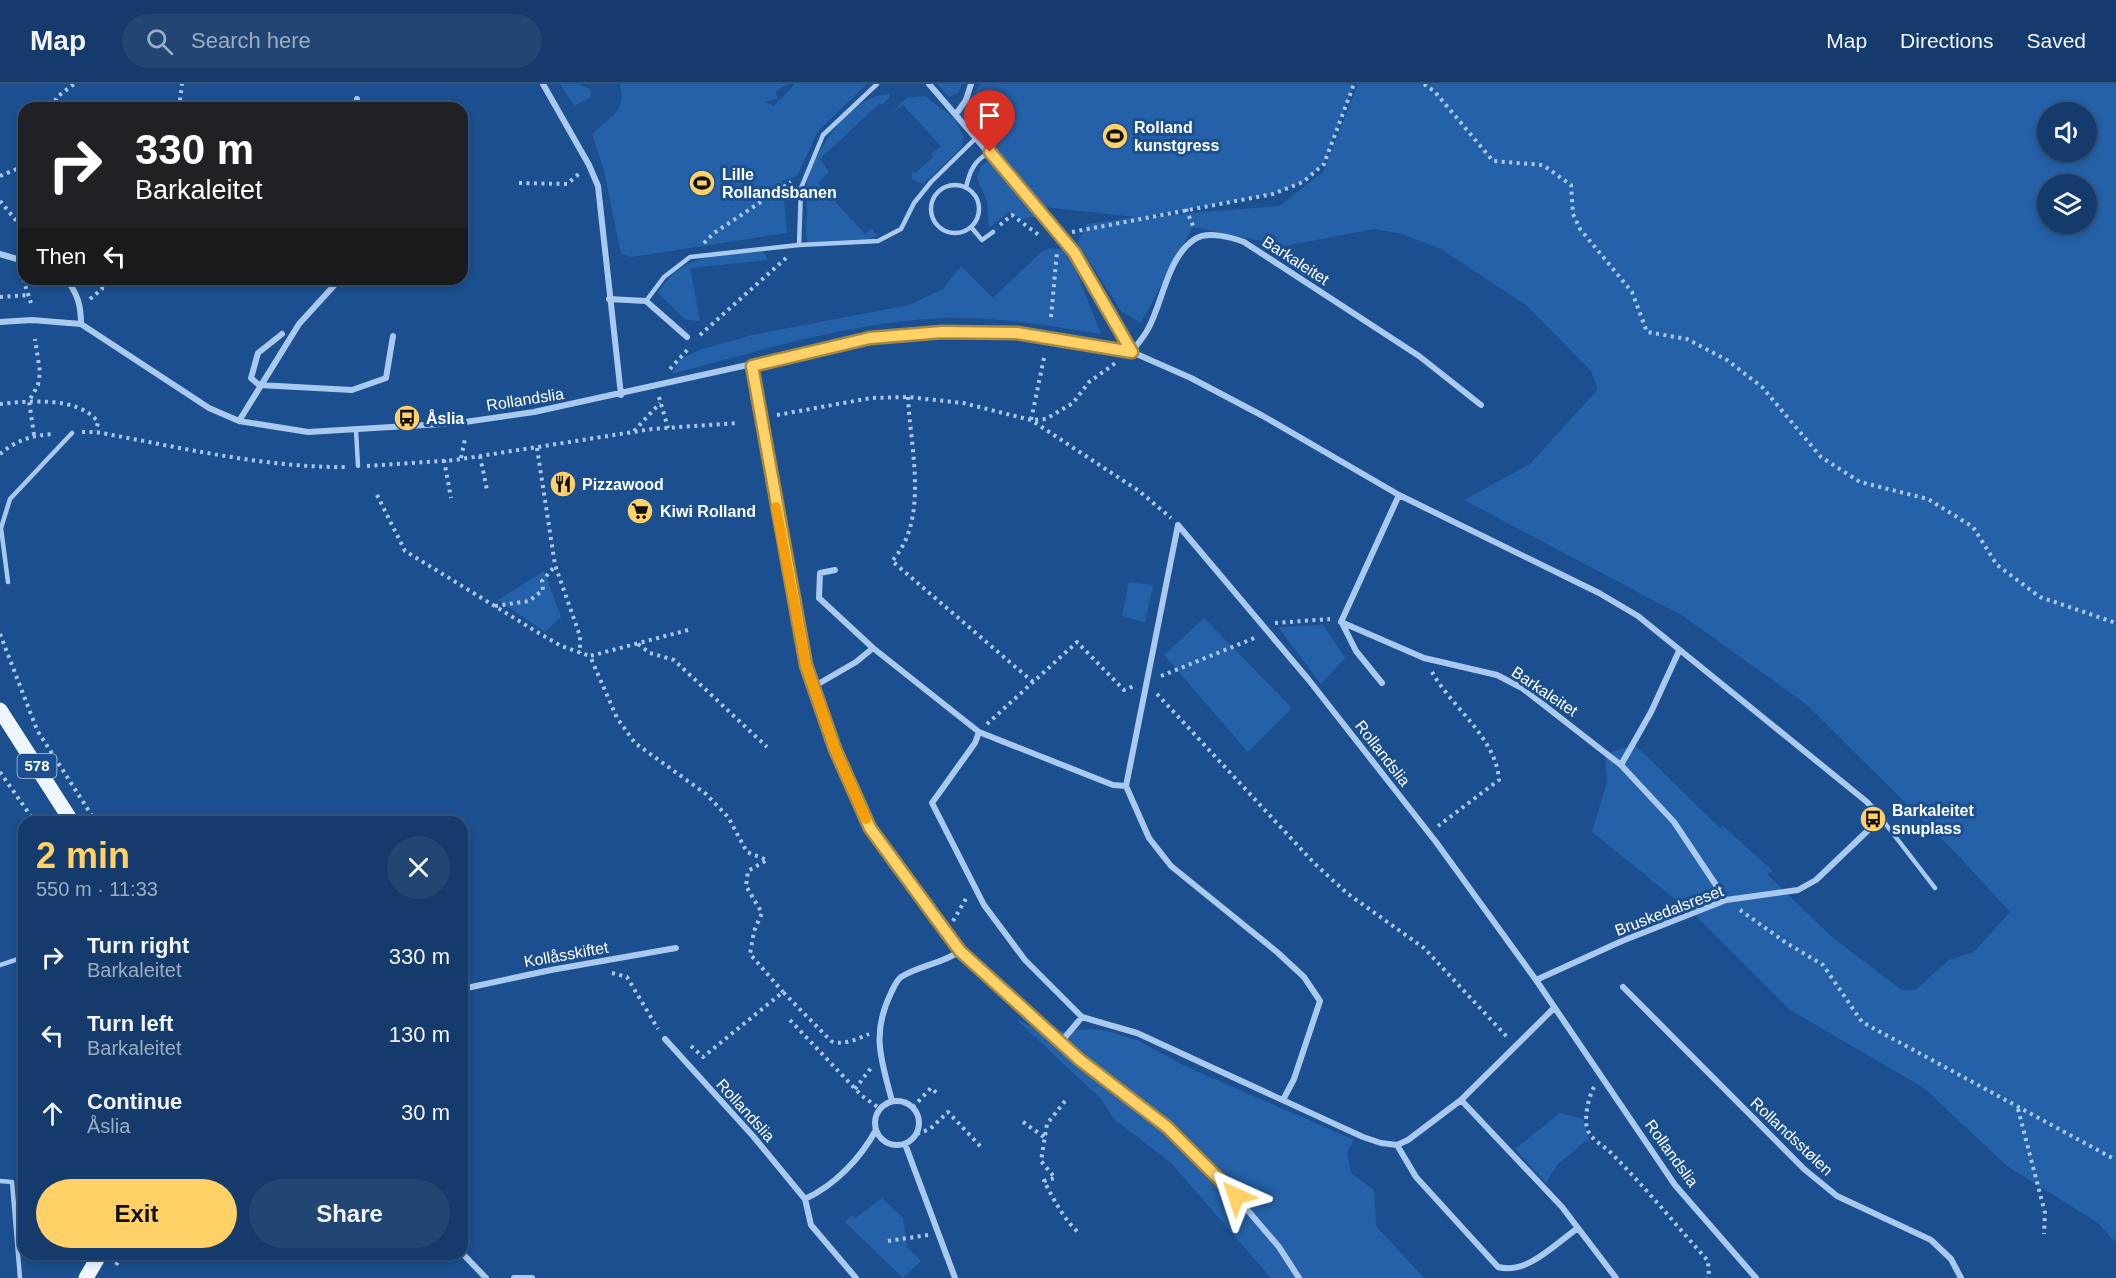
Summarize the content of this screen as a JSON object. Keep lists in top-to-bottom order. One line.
{"streets":{"main road":["578"],"street":["Barkaleitet","Rollandslia","Bruskedalsreset","Kollåsskiftet","Rollandsstølen"]},"crossings":[["Barkaleitet","Bruskedalsreset"],["Rollandslia","Bruskedalsreset"]],"places":{"sports":["Rolland kunstgress","Lille Rollandsbanen"],"bus stop":["Åslia","Barkaleitet snuplass"],"restaurant":["Pizzawood"],"supermarket":["Kiwi Rolland"]},"page":{"header":"Map","search":"Search here","nav":["Map","Directions","Saved"],"turn":["330 m","Barkaleitet"],"then":"Then","heading":["2 min","550 m · 11:33"],"list":[{"name":"Turn right","note":"Barkaleitet","value":"330 m"},{"name":"Turn left","note":"Barkaleitet","value":"130 m"},{"name":"Continue","note":"Åslia","value":"30 m"}],"buttons":["Exit","Share"]}}
